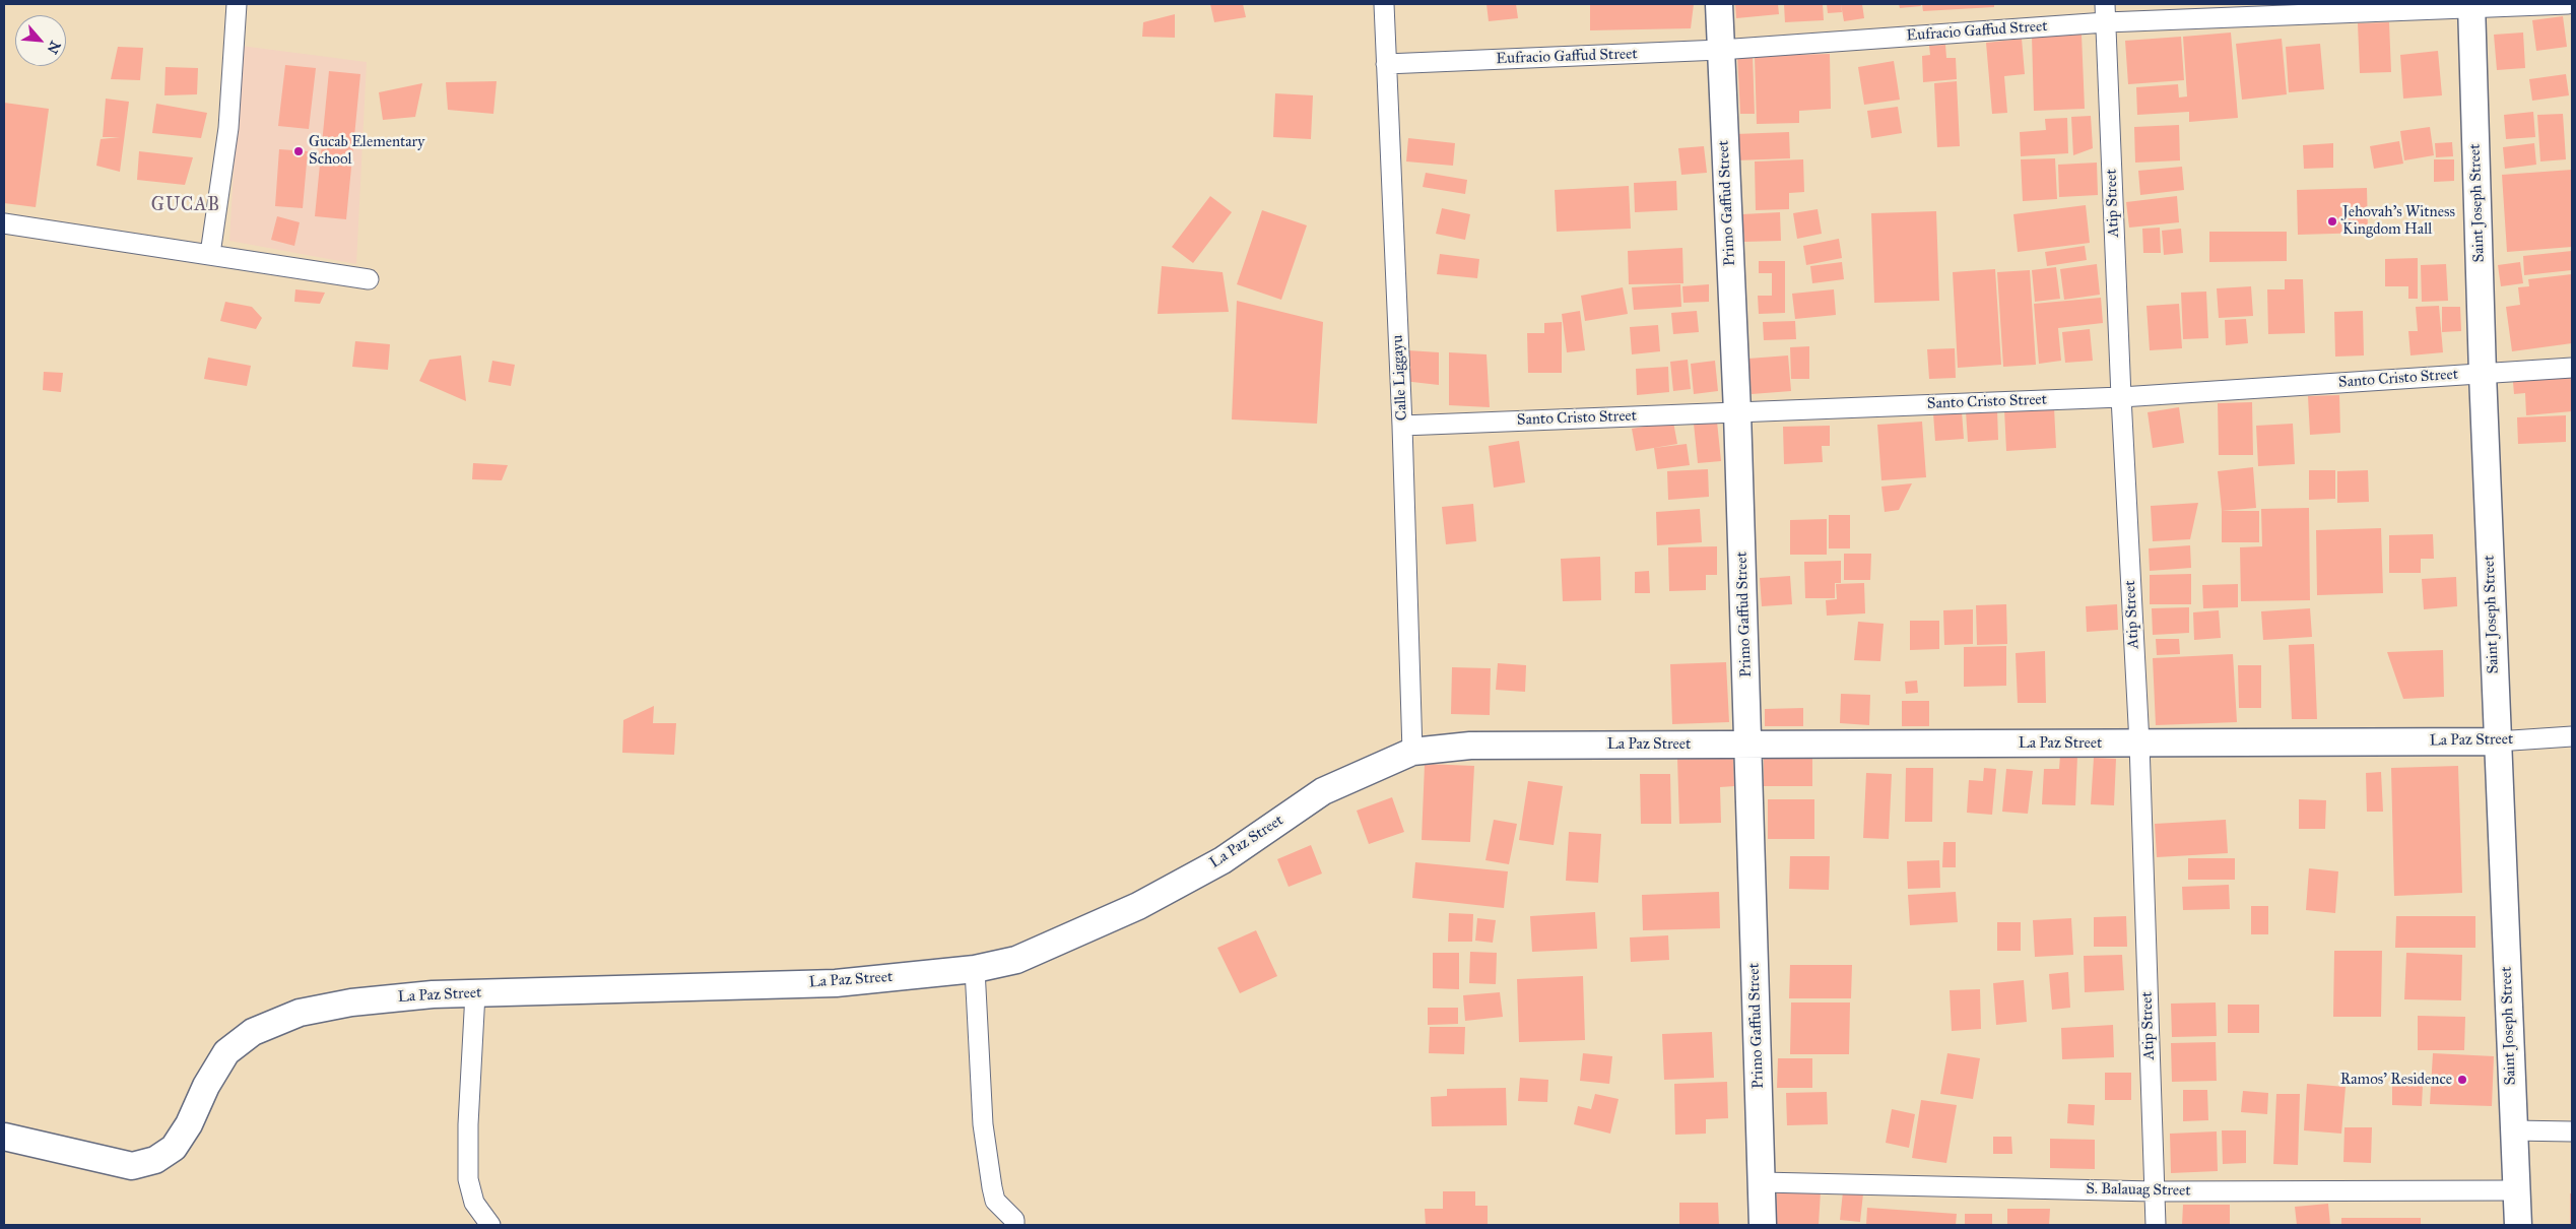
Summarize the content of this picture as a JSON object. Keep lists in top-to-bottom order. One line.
{"streets":{"street":["Eufracio Gaffud Street","Primo Gaffud Street","Atip Street","Saint Joseph Street","Calle Liggayu","Santo Cristo Street","La Paz Street","S. Balauag Street"]},"crossings":[["Eufracio Gaffud Street","Primo Gaffud Street"],["Eufracio Gaffud Street","Atip Street"],["Eufracio Gaffud Street","Saint Joseph Street"],["Eufracio Gaffud Street","Calle Liggayu"],["Primo Gaffud Street","Santo Cristo Street"],["Primo Gaffud Street","La Paz Street"],["Primo Gaffud Street","S. Balauag Street"],["Atip Street","Santo Cristo Street"],["Atip Street","La Paz Street"],["Atip Street","S. Balauag Street"],["Saint Joseph Street","Santo Cristo Street"],["Saint Joseph Street","La Paz Street"],["Saint Joseph Street","S. Balauag Street"],["Calle Liggayu","Santo Cristo Street"],["Calle Liggayu","La Paz Street"]],"districts":["GUCAB"],"places":["Gucab Elementary School","Jehovah's Witness Kingdom Hall","Ramos' Residence"],"north":"bottom right"}
